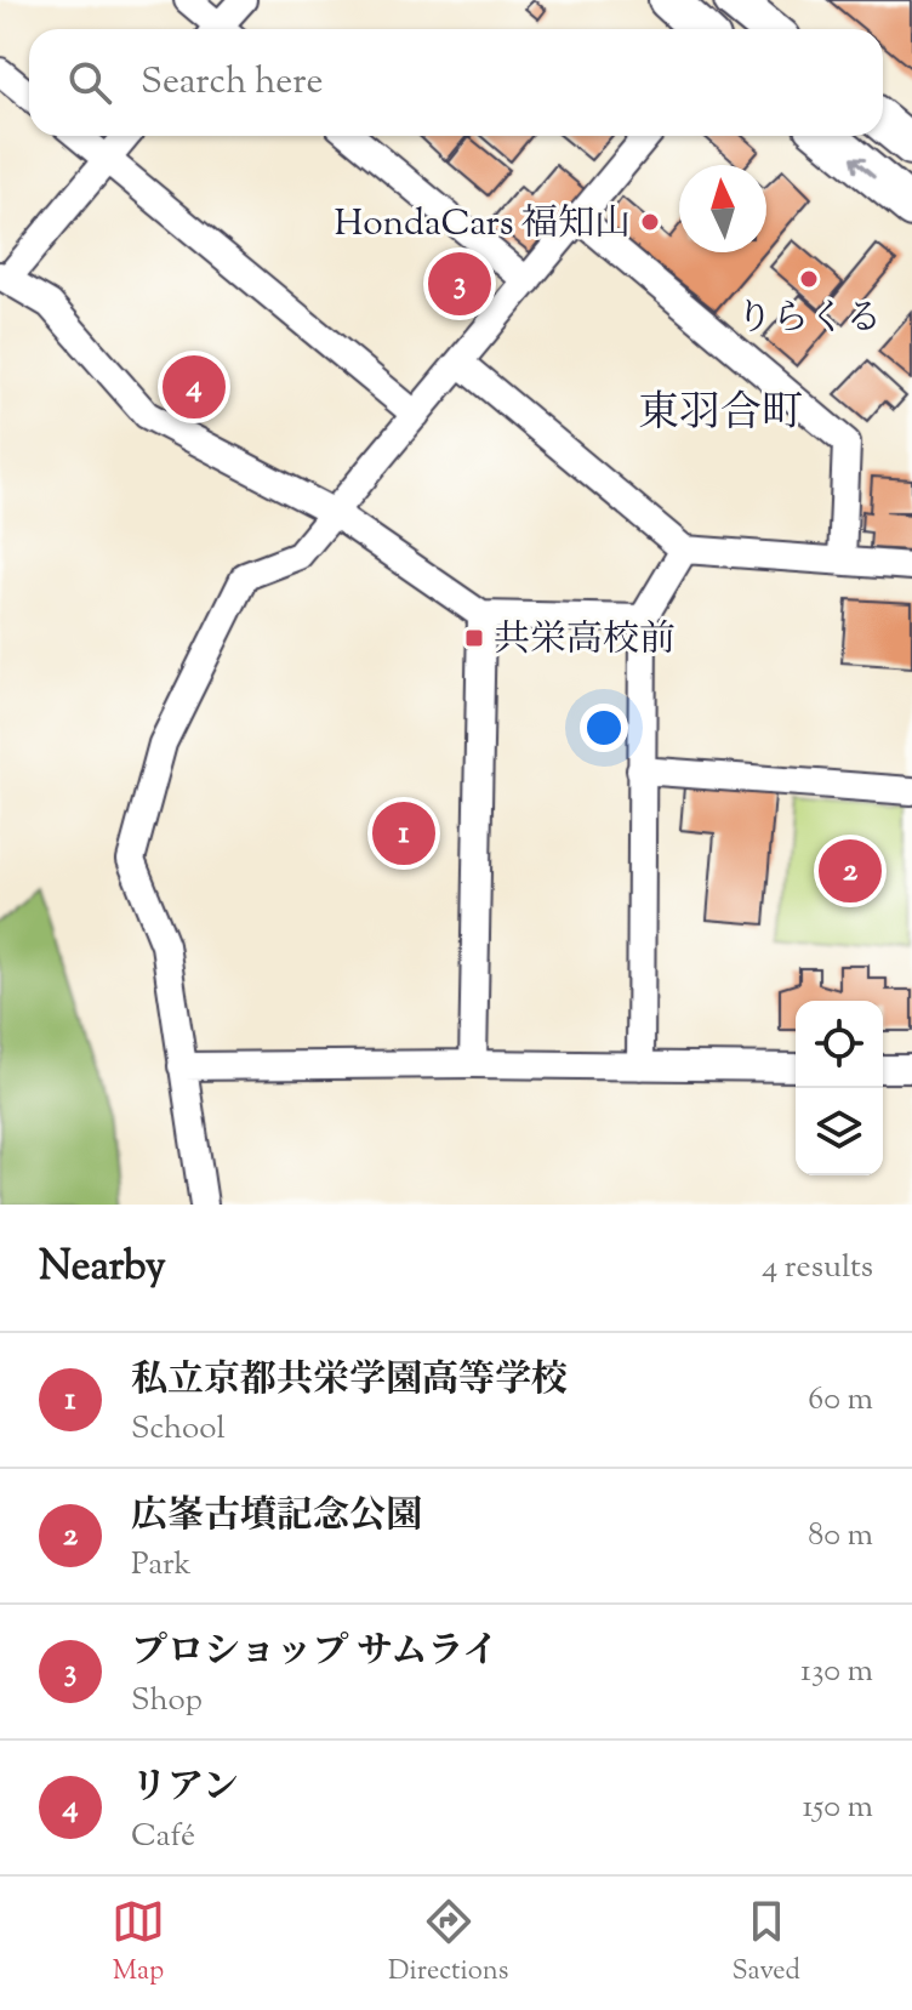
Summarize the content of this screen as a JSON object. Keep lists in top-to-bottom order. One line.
{"districts":["東羽合町"],"places":{"other":["HondaCars 福知山","りらくる"],"transit":["共栄高校前"]},"north":"top","page":{"search":"Search here","pins":["3","4","1","2"],"heading":["Nearby","4 results"],"list":[{"mark":"1","name":"私立京都共栄学園高等学校","note":"School","value":"60 m"},{"mark":"2","name":"広峯古墳記念公園","note":"Park","value":"80 m"},{"mark":"3","name":"プロショップ サムライ","note":"Shop","value":"130 m"},{"mark":"4","name":"リアン","note":"Café","value":"150 m"}],"nav":["Map","Directions","Saved"]}}
